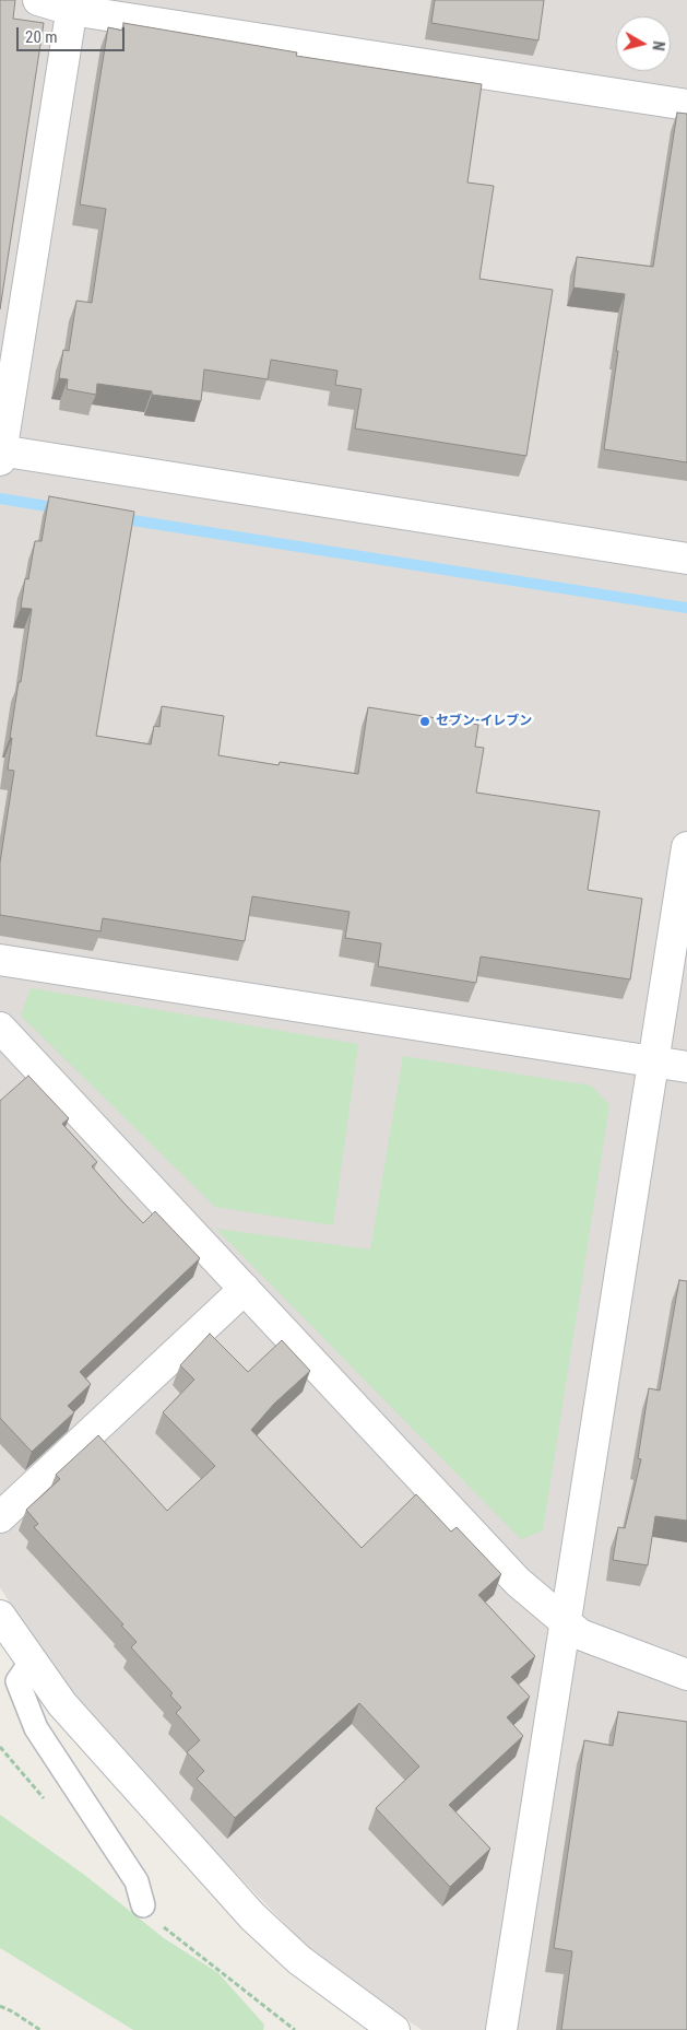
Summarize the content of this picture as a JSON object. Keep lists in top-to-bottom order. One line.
{"places":["セブン-イレブン"],"scale_bar":"20 m","north":"right"}
